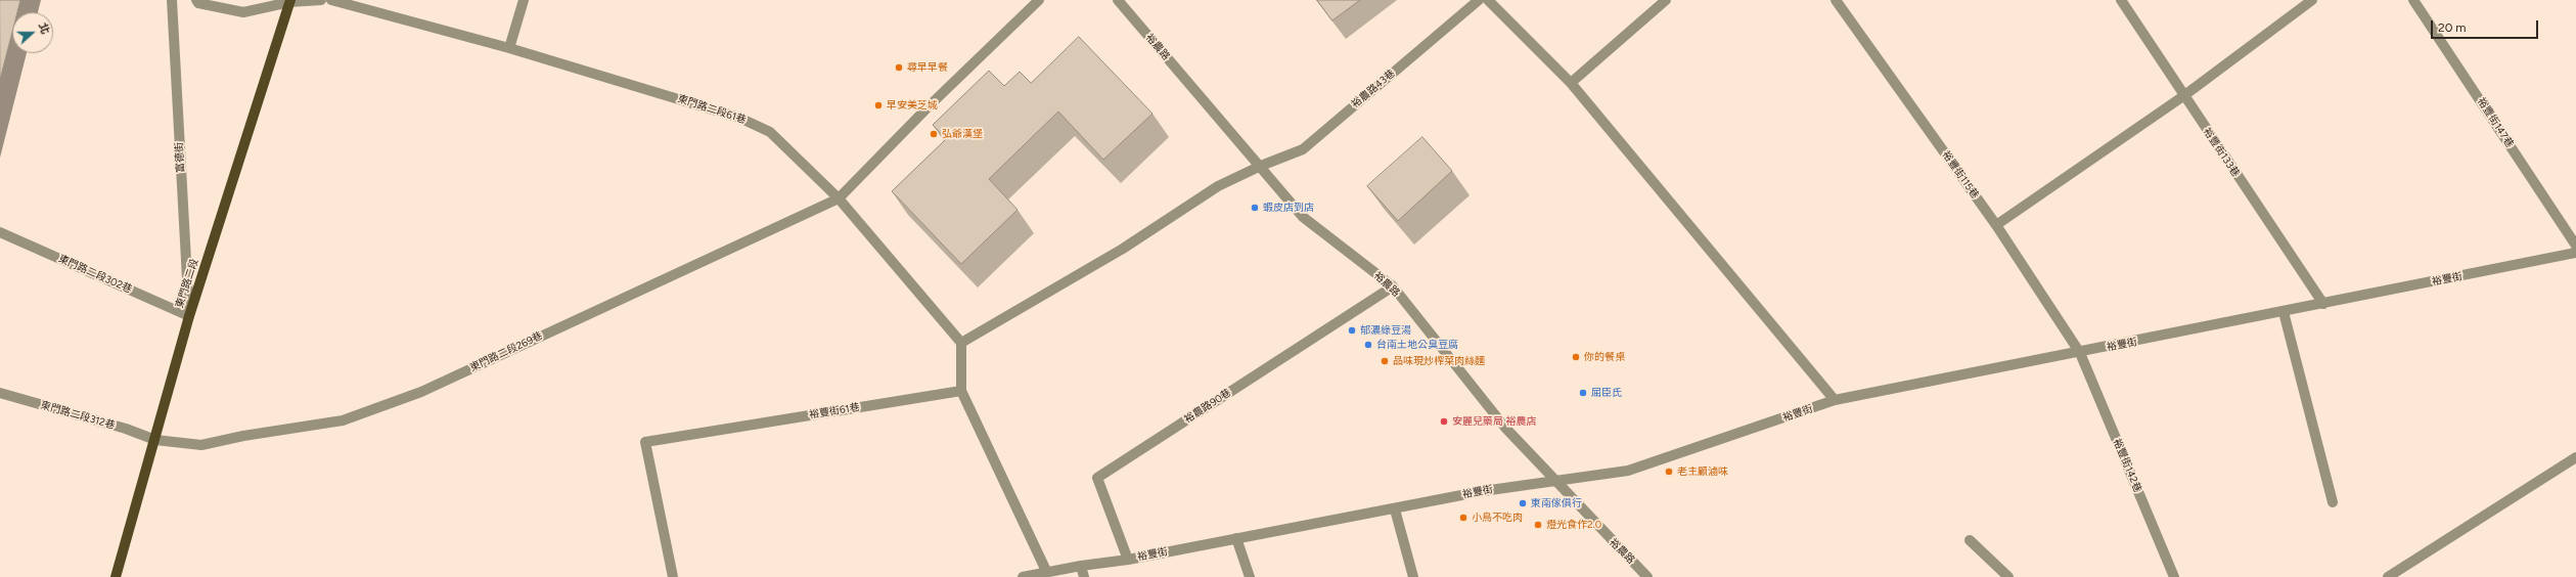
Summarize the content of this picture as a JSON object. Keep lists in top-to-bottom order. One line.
{"streets":{"main road":["東門路二段"],"street":["裕農路","裕農路43巷","東門路二段61巷","裕豐街147巷","裕豐街133巷","富德街","裕豐街115巷","東門路二段302巷","裕豐街","東門路二段269巷","裕農路90巷","裕豐街61巷","東門路二段312巷","裕豐街142巷"]},"crossings":[["裕農路","裕農路43巷"],["裕農路","裕豐街"],["裕農路","裕農路90巷"],["裕農路43巷","東門路二段61巷"],["東門路二段61巷","東門路二段269巷"],["裕豐街133巷","裕豐街"],["富德街","東門路二段302巷"],["富德街","東門路二段"],["裕豐街115巷","裕豐街"],["裕豐街115巷","裕豐街142巷"],["東門路二段302巷","東門路二段"],["裕豐街","裕農路90巷"],["裕豐街","裕豐街142巷"],["東門路二段","東門路二段269巷"],["東門路二段","東門路二段312巷"],["東門路二段269巷","東門路二段312巷"]],"places":["尋早早餐","早安美芝城","弘爺漢堡","蝦皮店到店","郁濃綠豆湯","台南土地公臭豆腐","你的餐桌","品味現炒榨菜肉絲麵","屈臣氏","安麗兒藥局 裕農店","老主顧滷味","東南傢俱行","小鳥不吃肉","燈光食作2.0"],"scale_bar":"20 m","north":"right"}
